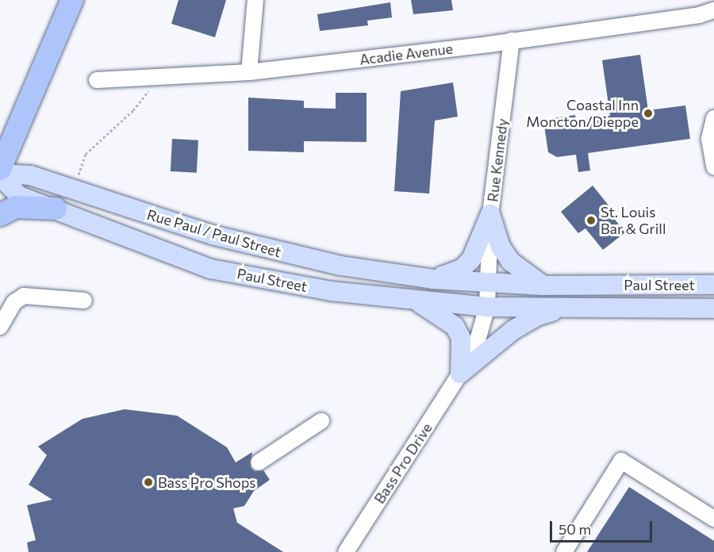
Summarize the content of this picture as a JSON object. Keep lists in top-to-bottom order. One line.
{"streets":{"main road":["Rue Paul / Paul Street","Paul Street"],"street":["Acadie Avenue","Rue Kennedy","Bass Pro Drive"]},"crossings":[["Acadie Avenue","Rue Kennedy"],["Rue Kennedy","Paul Street"],["Rue Kennedy","Bass Pro Drive"],["Rue Paul / Paul Street","Paul Street"],["Paul Street","Bass Pro Drive"]],"places":["Coastal Inn Moncton/Dieppe","St. Louis Bar & Grill","Bass Pro Shops"],"scale_bar":"50 m"}
